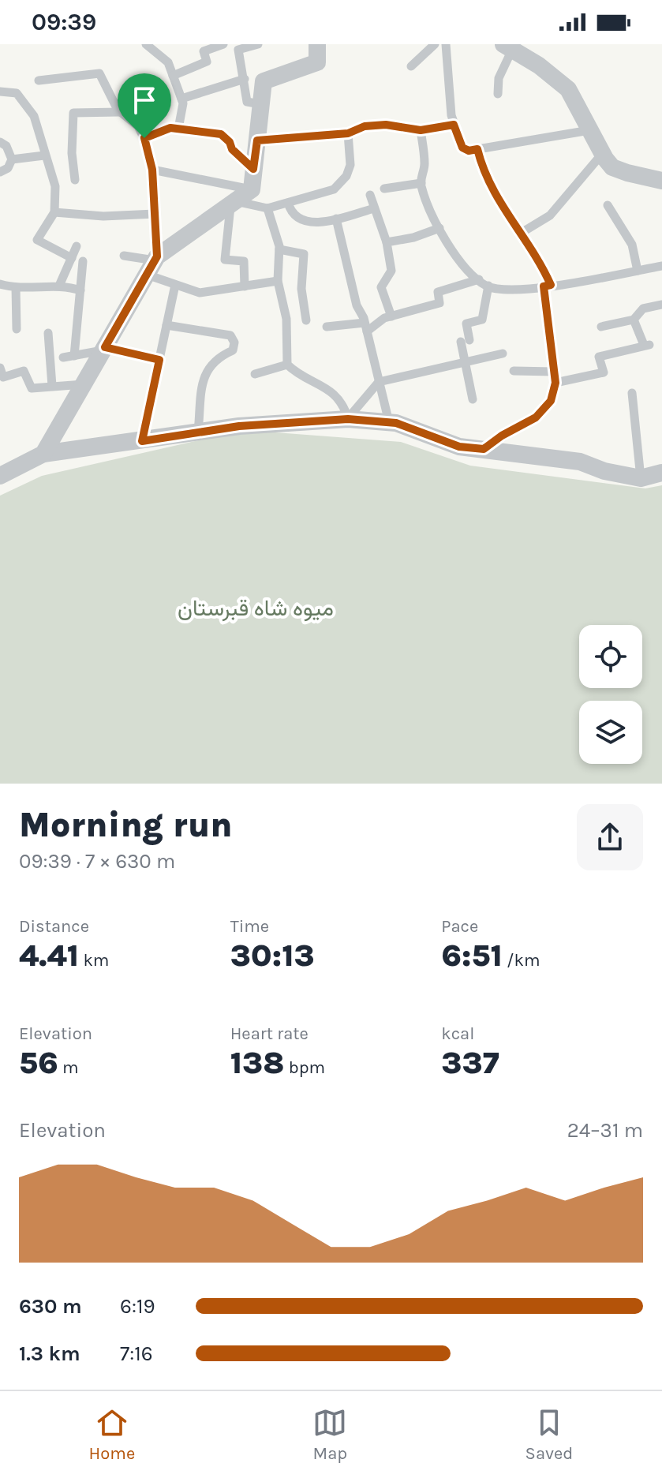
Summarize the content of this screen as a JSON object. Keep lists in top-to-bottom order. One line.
{"parks":["میوہ شاہ قبرستان"],"page":{"status":"09:39","heading":["Morning run","09:39 · 7 × 630 m"],"stats":[["Distance","4.41 km"],["Time","30:13"],["Pace","6:51 /km"],["Elevation","56 m"],["Heart rate","138 bpm"],["kcal","337"]],"chart":["Elevation","24–31 m"],"list":[{"name":"630 m","note":"6:19"},{"name":"1.3 km","note":"7:16"}],"tabs":["Home","Map","Saved"]}}
